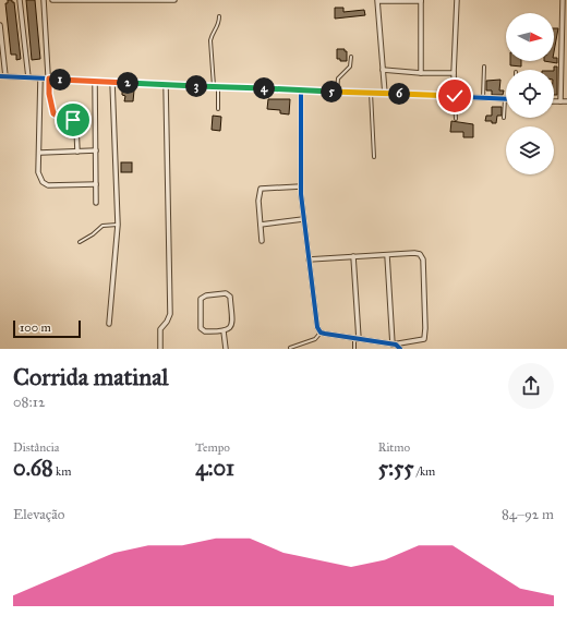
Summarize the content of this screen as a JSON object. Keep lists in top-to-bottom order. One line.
{"scale_bar":"100 m","north":"right","page":{"pins":["1","2","3","4","5","6"],"scale":"100 m","heading":["Corrida matinal","08:12"],"stats":[["Distância","0.68 km"],["Tempo","4:01"],["Ritmo","5:55 /km"]],"chart":["Elevação","84–92 m"]}}
